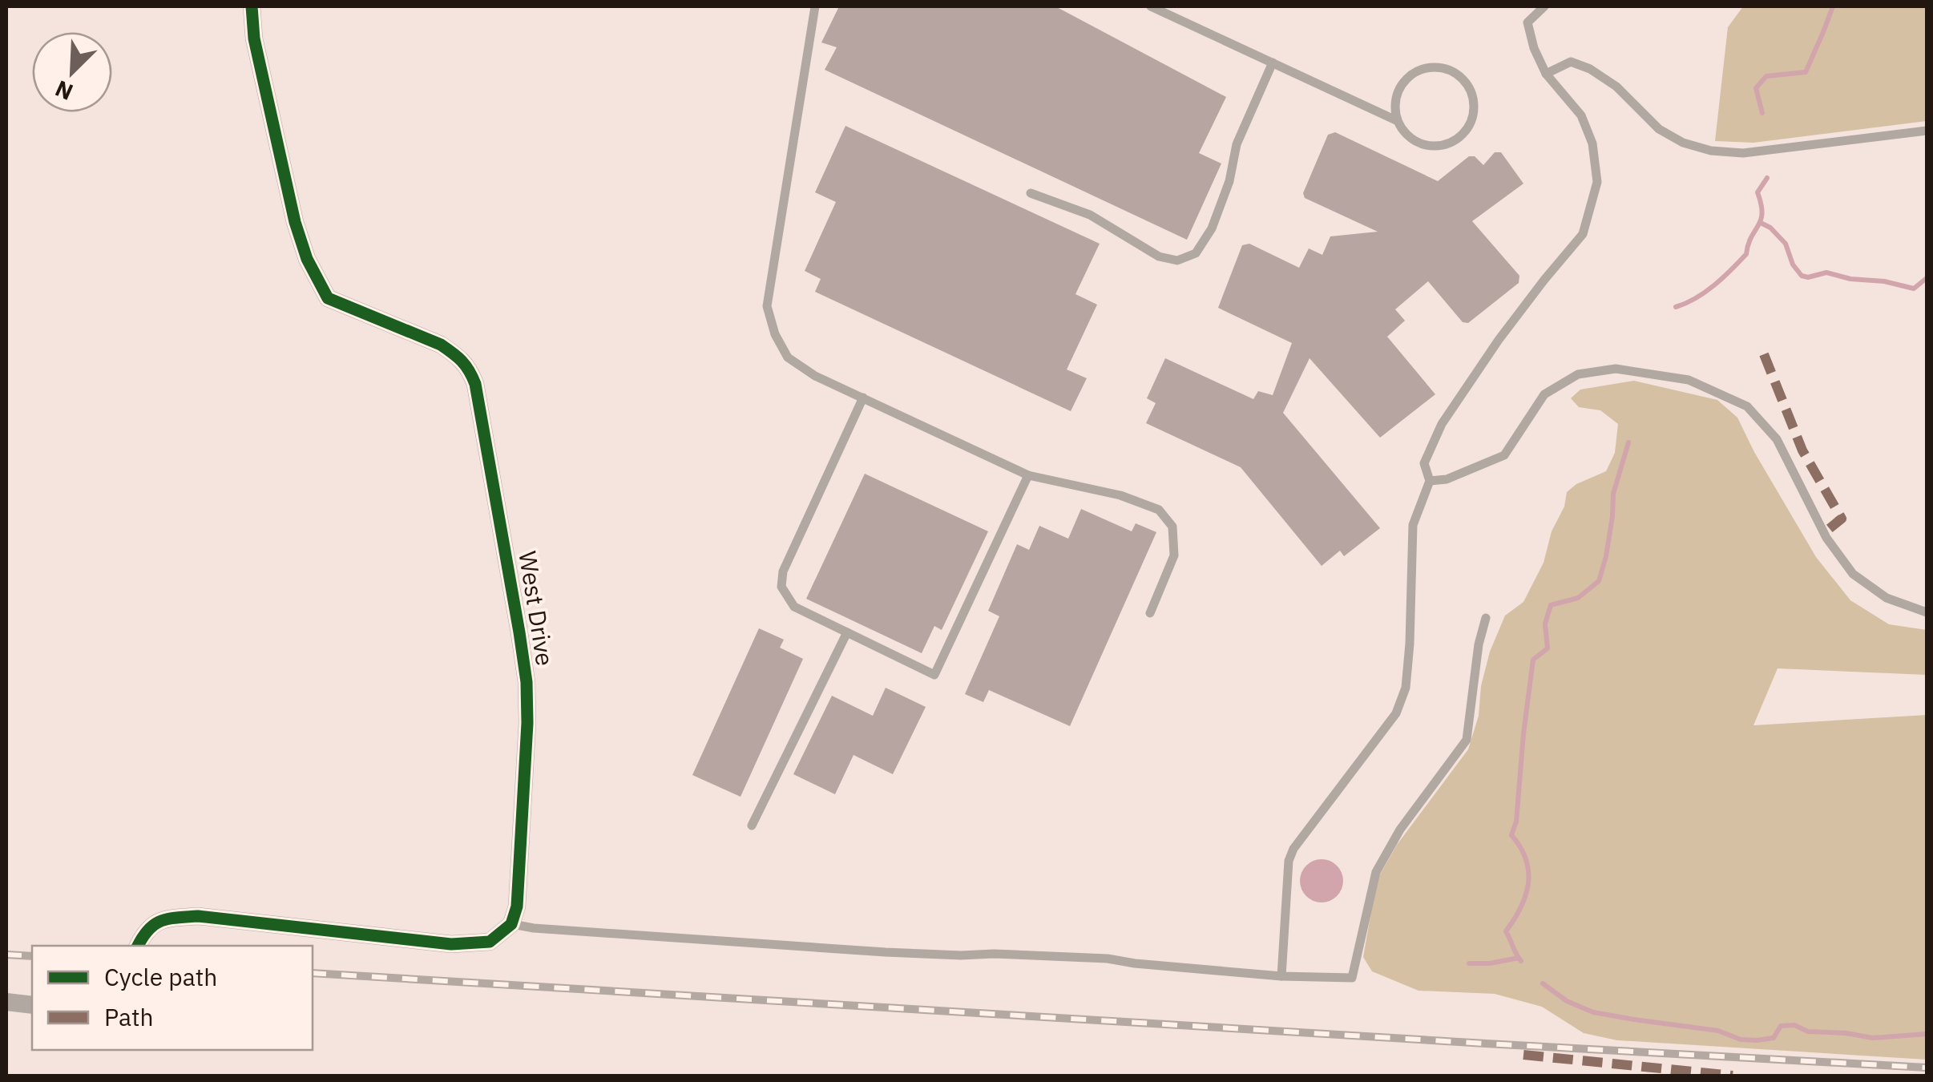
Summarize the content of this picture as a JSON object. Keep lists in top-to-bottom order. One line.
{"streets":{"street":["West Drive"]},"legend":["Cycle path","Path"],"north":"bottom left"}
